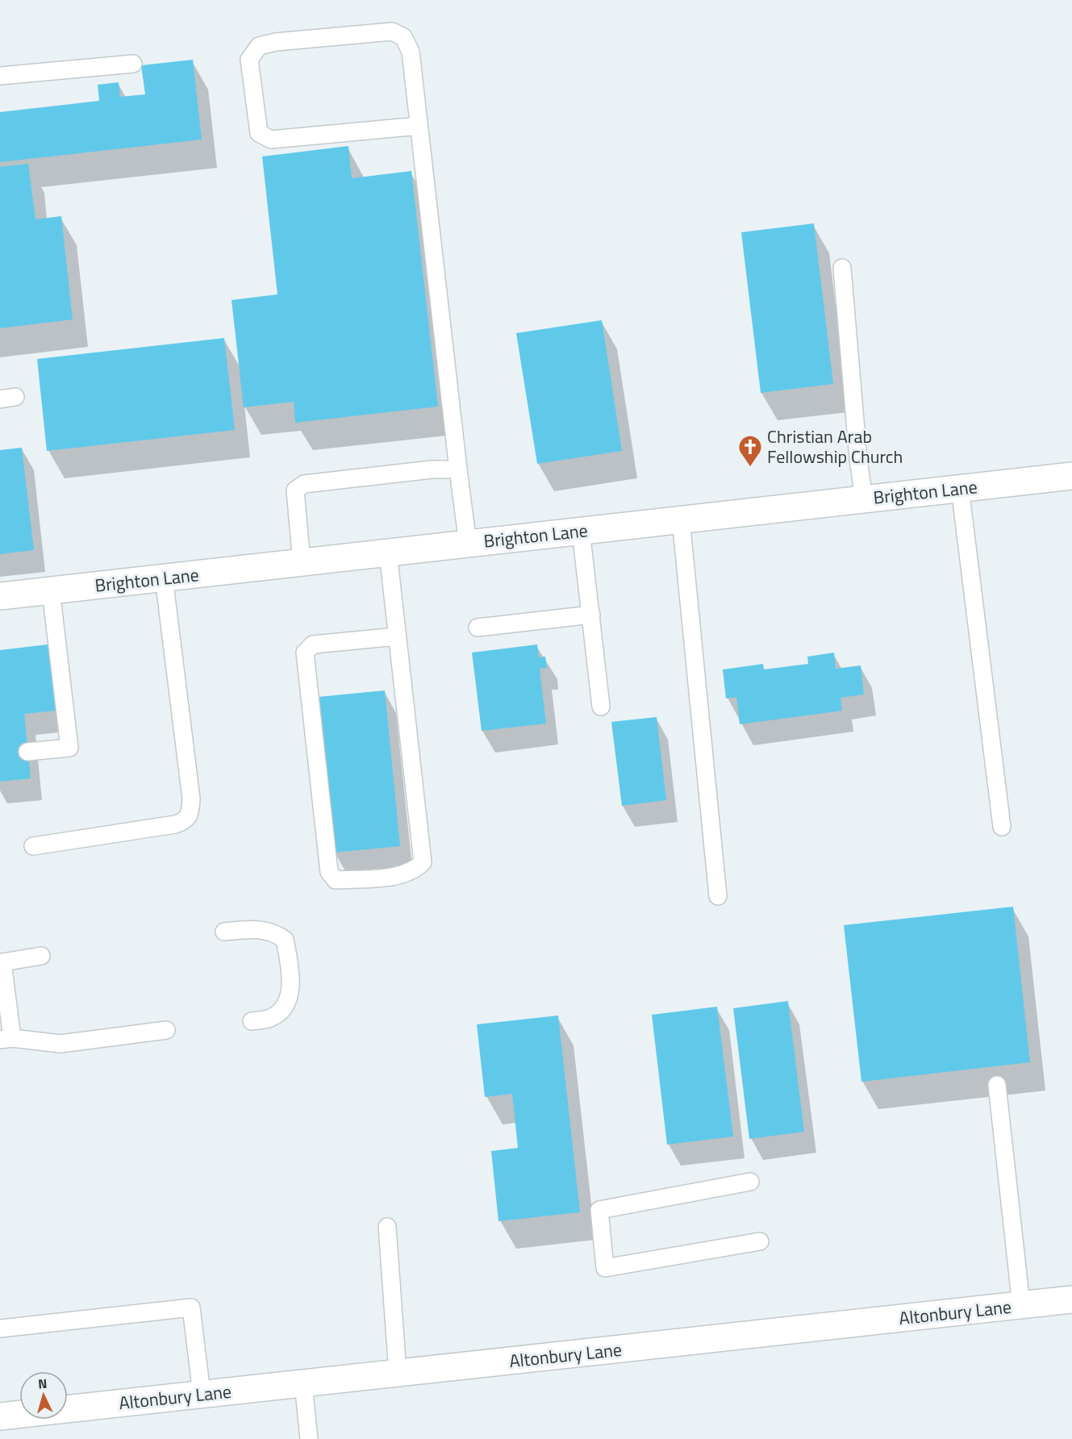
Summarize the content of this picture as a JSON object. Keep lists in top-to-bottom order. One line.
{"streets":{"street":["Brighton Lane","Altonbury Lane"]},"places":{"church":["Christian Arab Fellowship Church"]},"north":"top"}
